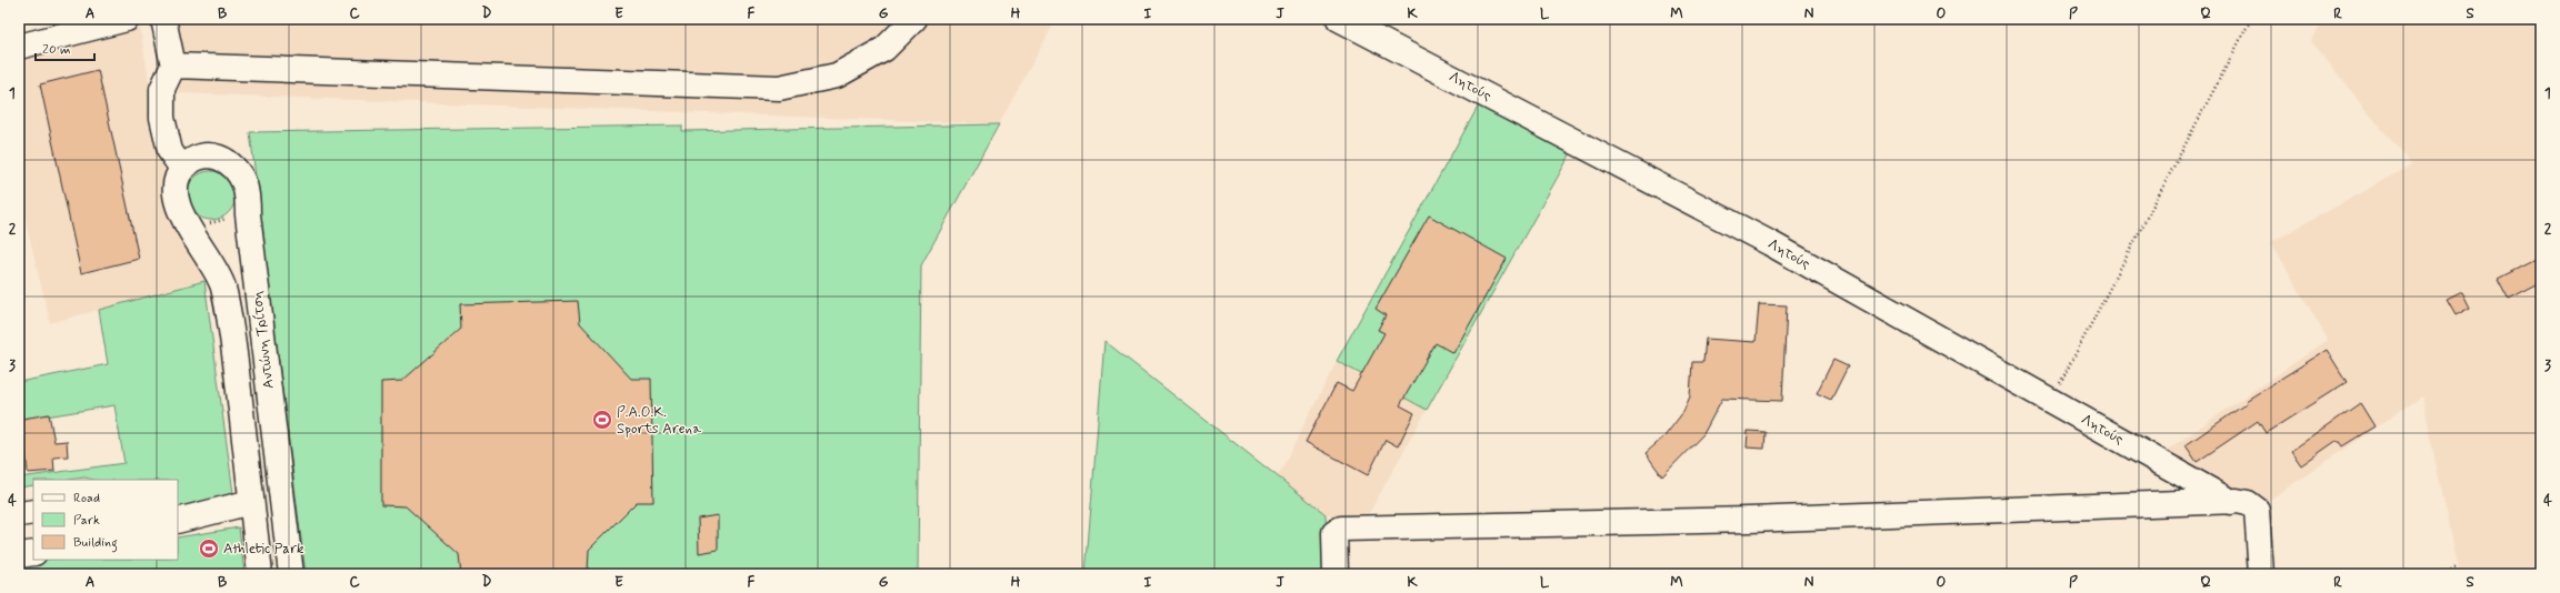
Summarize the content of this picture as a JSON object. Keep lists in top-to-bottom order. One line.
{"streets":{"street":["Λητούς","Αντώνη Τρίτση"]},"places":{"sports":["P.A.O.K. Sports Arena","Athletic Park"]},"legend":["Road","Park","Building"],"scale_bar":"20 m","grid":{"columns":["A","B","C","D","E","F","G","H","I","J","K","L","M","N","O","P","Q","R","S"],"rows":["1","2","3","4"]}}
